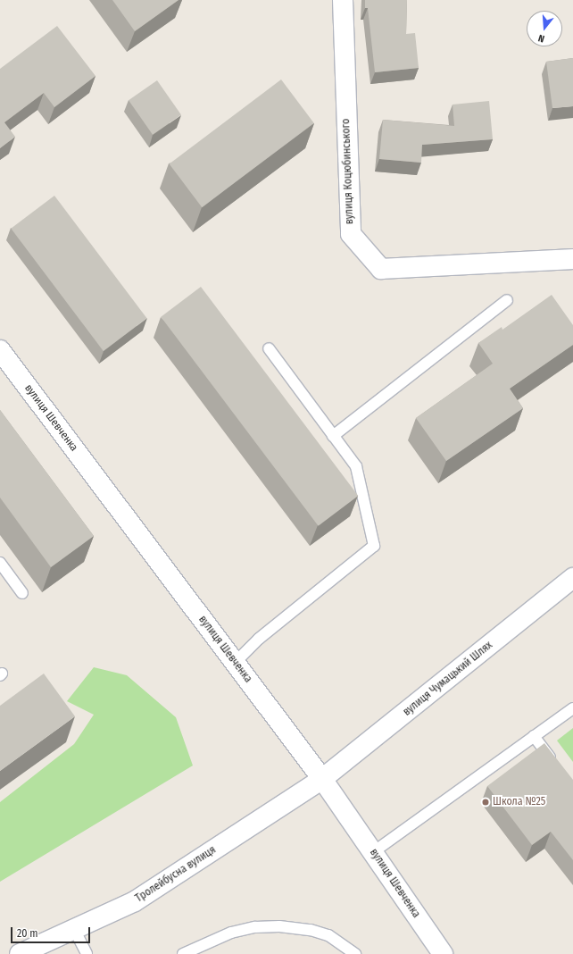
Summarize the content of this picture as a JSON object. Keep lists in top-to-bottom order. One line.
{"streets":{"street":["вулиця Коцюбинського","вулиця Шевченка","вулиця Чумацький Шлях","Тролейбусна вулиця"]},"crossings":[["вулиця Шевченка","вулиця Чумацький Шлях"],["вулиця Шевченка","Тролейбусна вулиця"],["вулиця Чумацький Шлях","Тролейбусна вулиця"]],"places":["Школа №25"],"scale_bar":"20 m","north":"bottom"}
